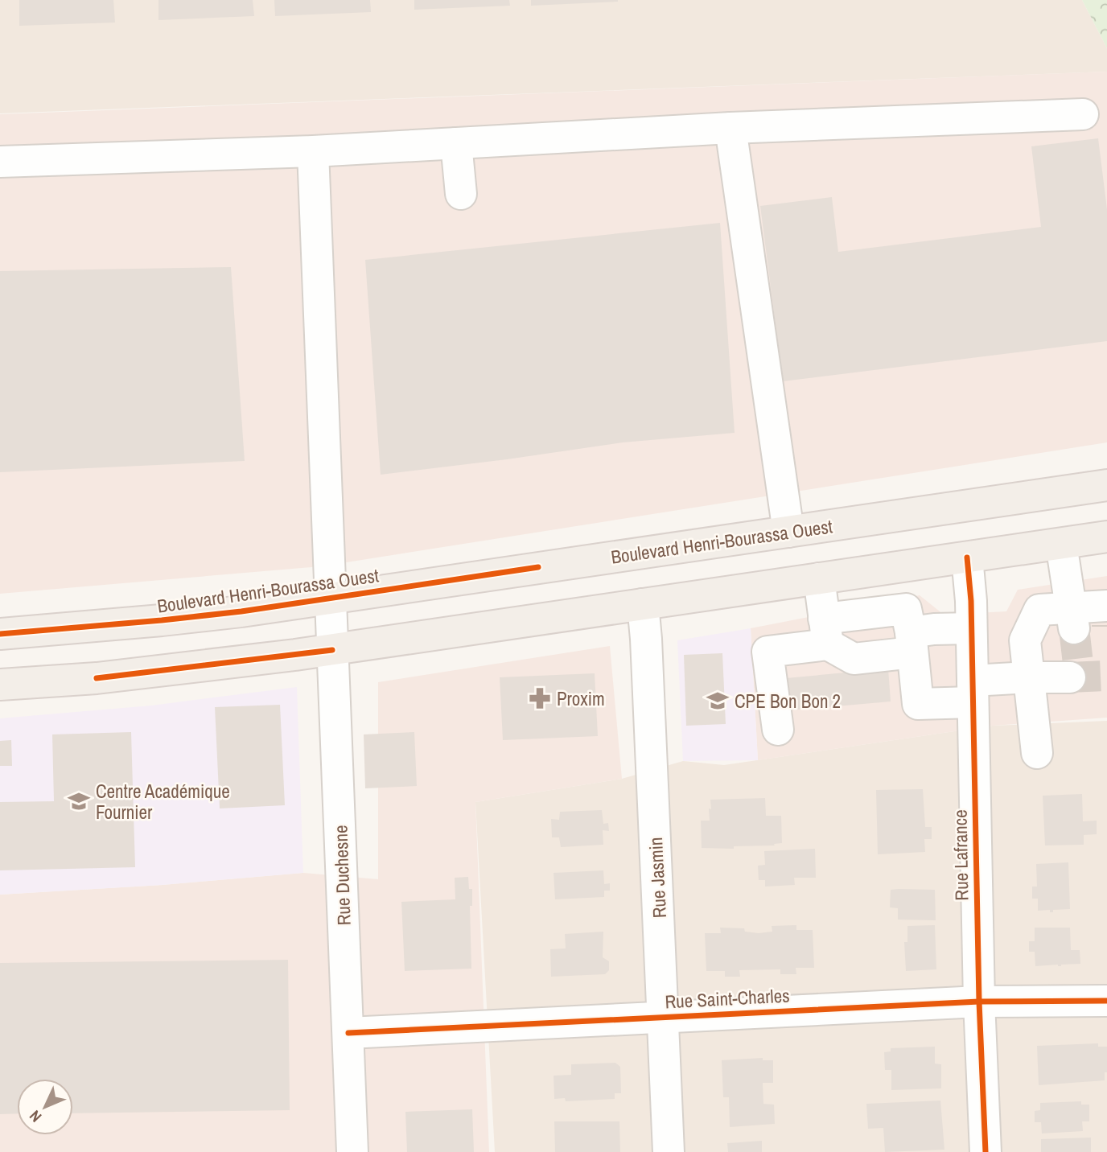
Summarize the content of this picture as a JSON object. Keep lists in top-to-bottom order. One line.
{"streets":{"main road":["Boulevard Henri-Bourassa Ouest"],"street":["Rue Lafrance","Rue Duchesne","Rue Jasmin","Rue Saint-Charles"]},"crossings":[["Boulevard Henri-Bourassa Ouest","Rue Duchesne"],["Rue Lafrance","Rue Saint-Charles"],["Rue Duchesne","Rue Saint-Charles"],["Rue Jasmin","Rue Saint-Charles"]],"places":{"pharmacy":["Proxim"],"school or university":["CPE Bon Bon 2","Centre Académique Fournier"]},"north":"bottom left"}
